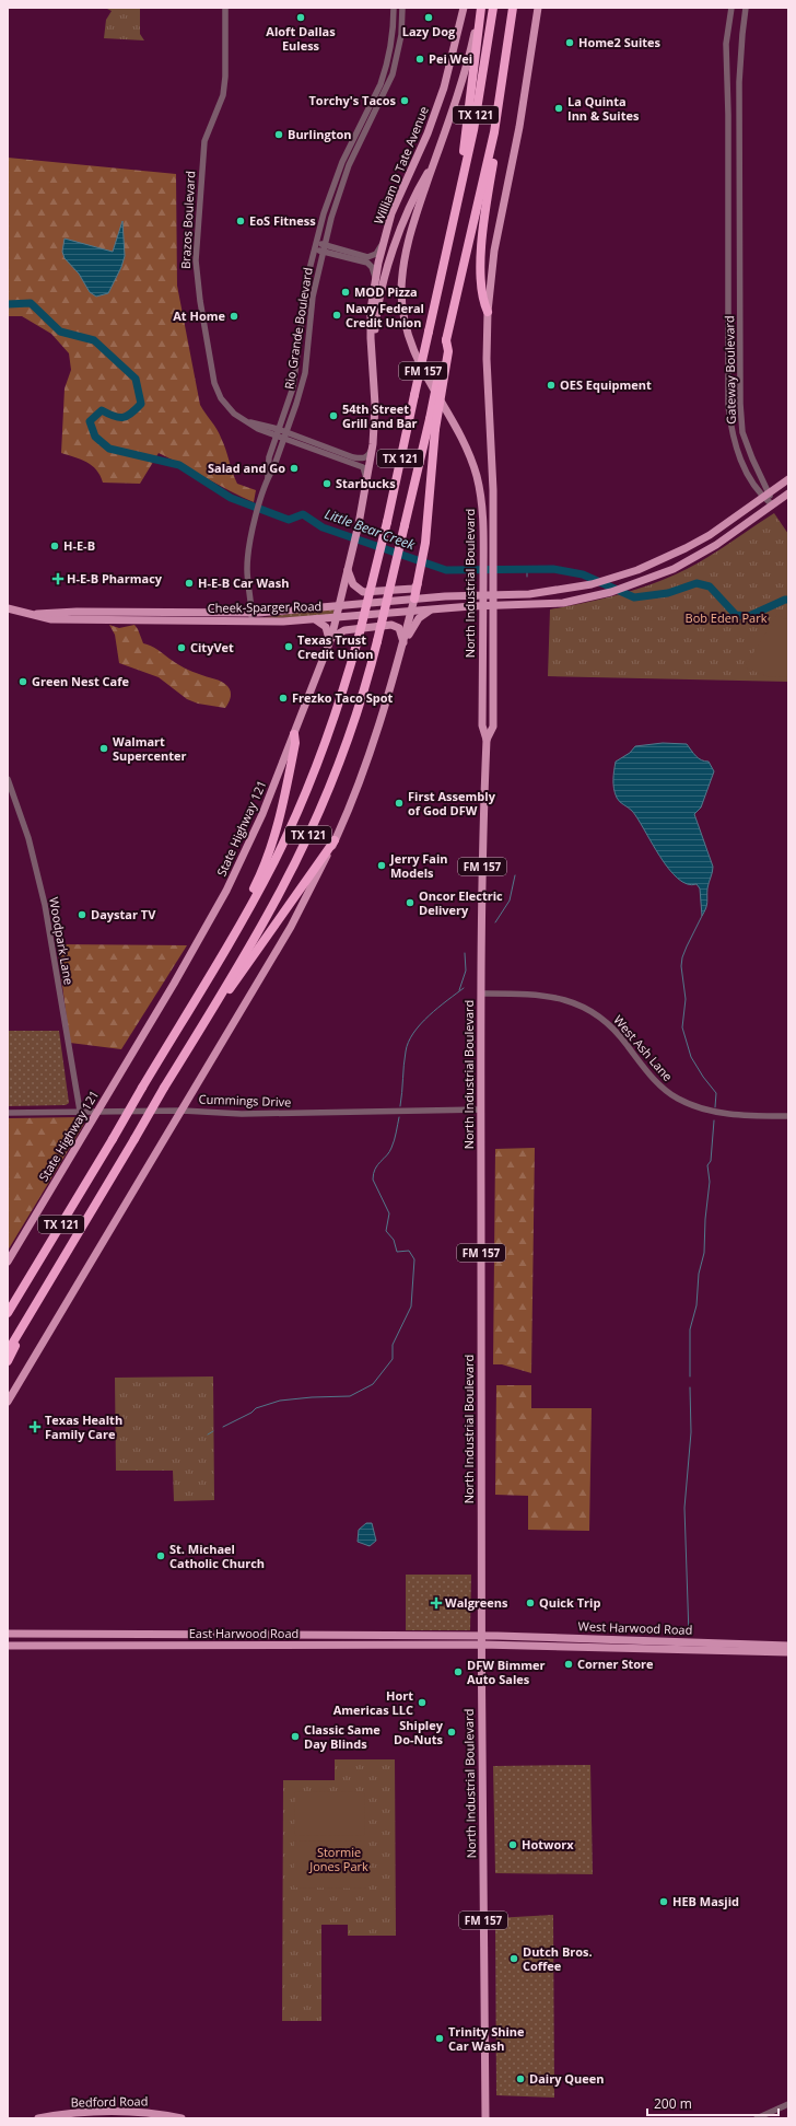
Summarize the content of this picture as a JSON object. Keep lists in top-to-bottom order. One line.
{"streets":{"highway":["TX 121","FM 157"],"main road":["William D Tate Avenue","North Industrial Boulevard","Cheek-Sparger Road","State Highway 121","West Harwood Road","East Harwood Road","Bedford Road"],"street":["Brazos Boulevard","Rio Grande Boulevard","Gateway Boulevard","Woodpark Lane","West Ash Lane","Cummings Drive"]},"crossings":[["TX 121","FM 157"],["William D Tate Avenue","State Highway 121"],["Brazos Boulevard","Rio Grande Boulevard"],["Brazos Boulevard","State Highway 121"],["Rio Grande Boulevard","Cheek-Sparger Road"],["Gateway Boulevard","Cheek-Sparger Road"],["FM 157","North Industrial Boulevard"],["North Industrial Boulevard","Cheek-Sparger Road"],["North Industrial Boulevard","West Ash Lane"],["North Industrial Boulevard","Cummings Drive"],["North Industrial Boulevard","West Harwood Road"],["North Industrial Boulevard","East Harwood Road"],["Cheek-Sparger Road","State Highway 121"],["State Highway 121","Cummings Drive"],["Woodpark Lane","Cummings Drive"],["West Harwood Road","East Harwood Road"]],"water":["Little Bear Creek"],"parks":["Bob Eden Park","Stormie Jones Park"],"places":{"other":["Aloft Dallas Euless","Lazy Dog","Home2 Suites","Pei Wei","Torchy's Tacos","La Quinta Inn & Suites","Burlington","EoS Fitness","MOD Pizza","Navy Federal Credit Union","At Home","OES Equipment","54th Street Grill and Bar","Salad and Go","Starbucks","H-E-B","H-E-B Car Wash","Texas Trust Credit Union","CityVet","Green Nest Cafe","Frezko Taco Spot","Walmart Supercenter","First Assembly of God DFW","Jerry Fain Models","Oncor Electric Delivery","Daystar TV","St. Michael Catholic Church","Quick Trip","Corner Store","DFW Bimmer Auto Sales","Hort Americas LLC","Shipley Do-Nuts","Classic Same Day Blinds","Hotworx","HEB Masjid","Dutch Bros. Coffee","Trinity Shine Car Wash","Dairy Queen"],"health":["H-E-B Pharmacy","Texas Health Family Care","Walgreens"]},"scale_bar":"200 m"}
